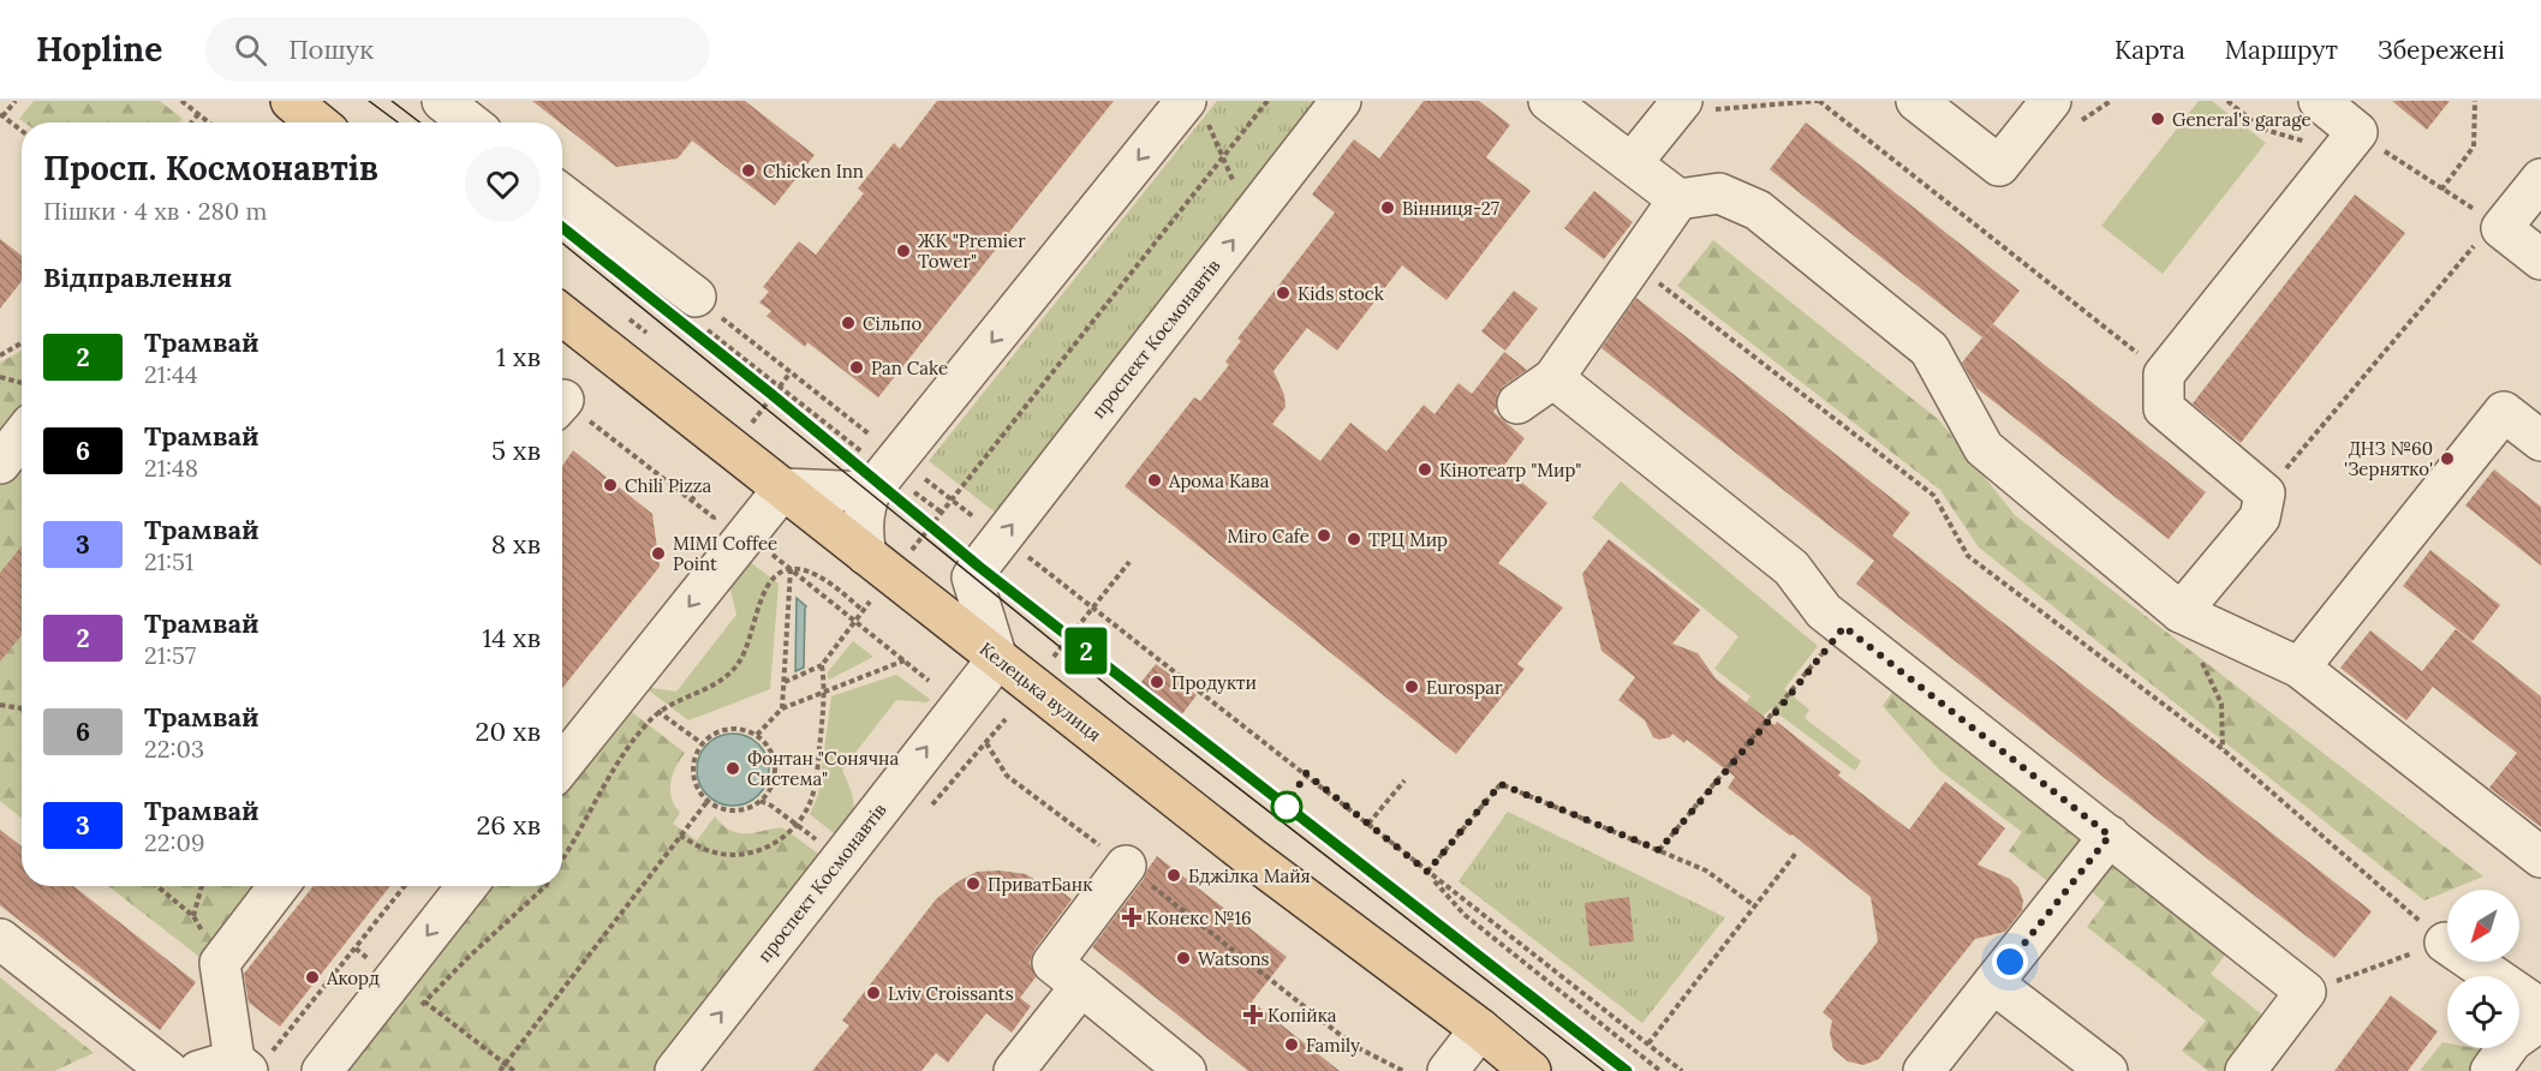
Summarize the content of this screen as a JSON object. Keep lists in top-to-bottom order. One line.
{"streets":{"main road":["Келецька вулиця"],"street":["проспект Космонавтів"]},"crossings":[["проспект Космонавтів","Келецька вулиця"]],"places":{"other":["General's garage","Chicken Inn","Вінниця-27","ЖК \"Premier Tower\"","Kids stock","Сільпо","Pan Cake","ДНЗ №60 'Зернятко'","Кінотеатр \"Мир\"","Арома Кава","Chili Pizza","Miro Cafe","ТРЦ Мир","MIMI Coffee Point","Продукти","Eurospar","Фонтан \"Сонячна Система\"","Бджілка Майя","ПриватБанк","Watsons","Акорд","Lviv Croissants","Family"],"health":["Конекс №16","Копійка"]},"lines":["tram line 2"],"north":"bottom left","page":{"header":"Hopline","search":"Пошук","nav":["Карта","Маршрут","Збережені"],"on_map":"2","heading":[["Просп. Космонавтів","Пішки · 4 хв · 280 m"],"Відправлення"],"list":[{"mark":"2","name":"Трамвай","note":"21:44","value":"1 хв"},{"mark":"6","name":"Трамвай","note":"21:48","value":"5 хв"},{"mark":"3","name":"Трамвай","note":"21:51","value":"8 хв"},{"mark":"2","name":"Трамвай","note":"21:57","value":"14 хв"},{"mark":"6","name":"Трамвай","note":"22:03","value":"20 хв"},{"mark":"3","name":"Трамвай","note":"22:09","value":"26 хв"}]}}
